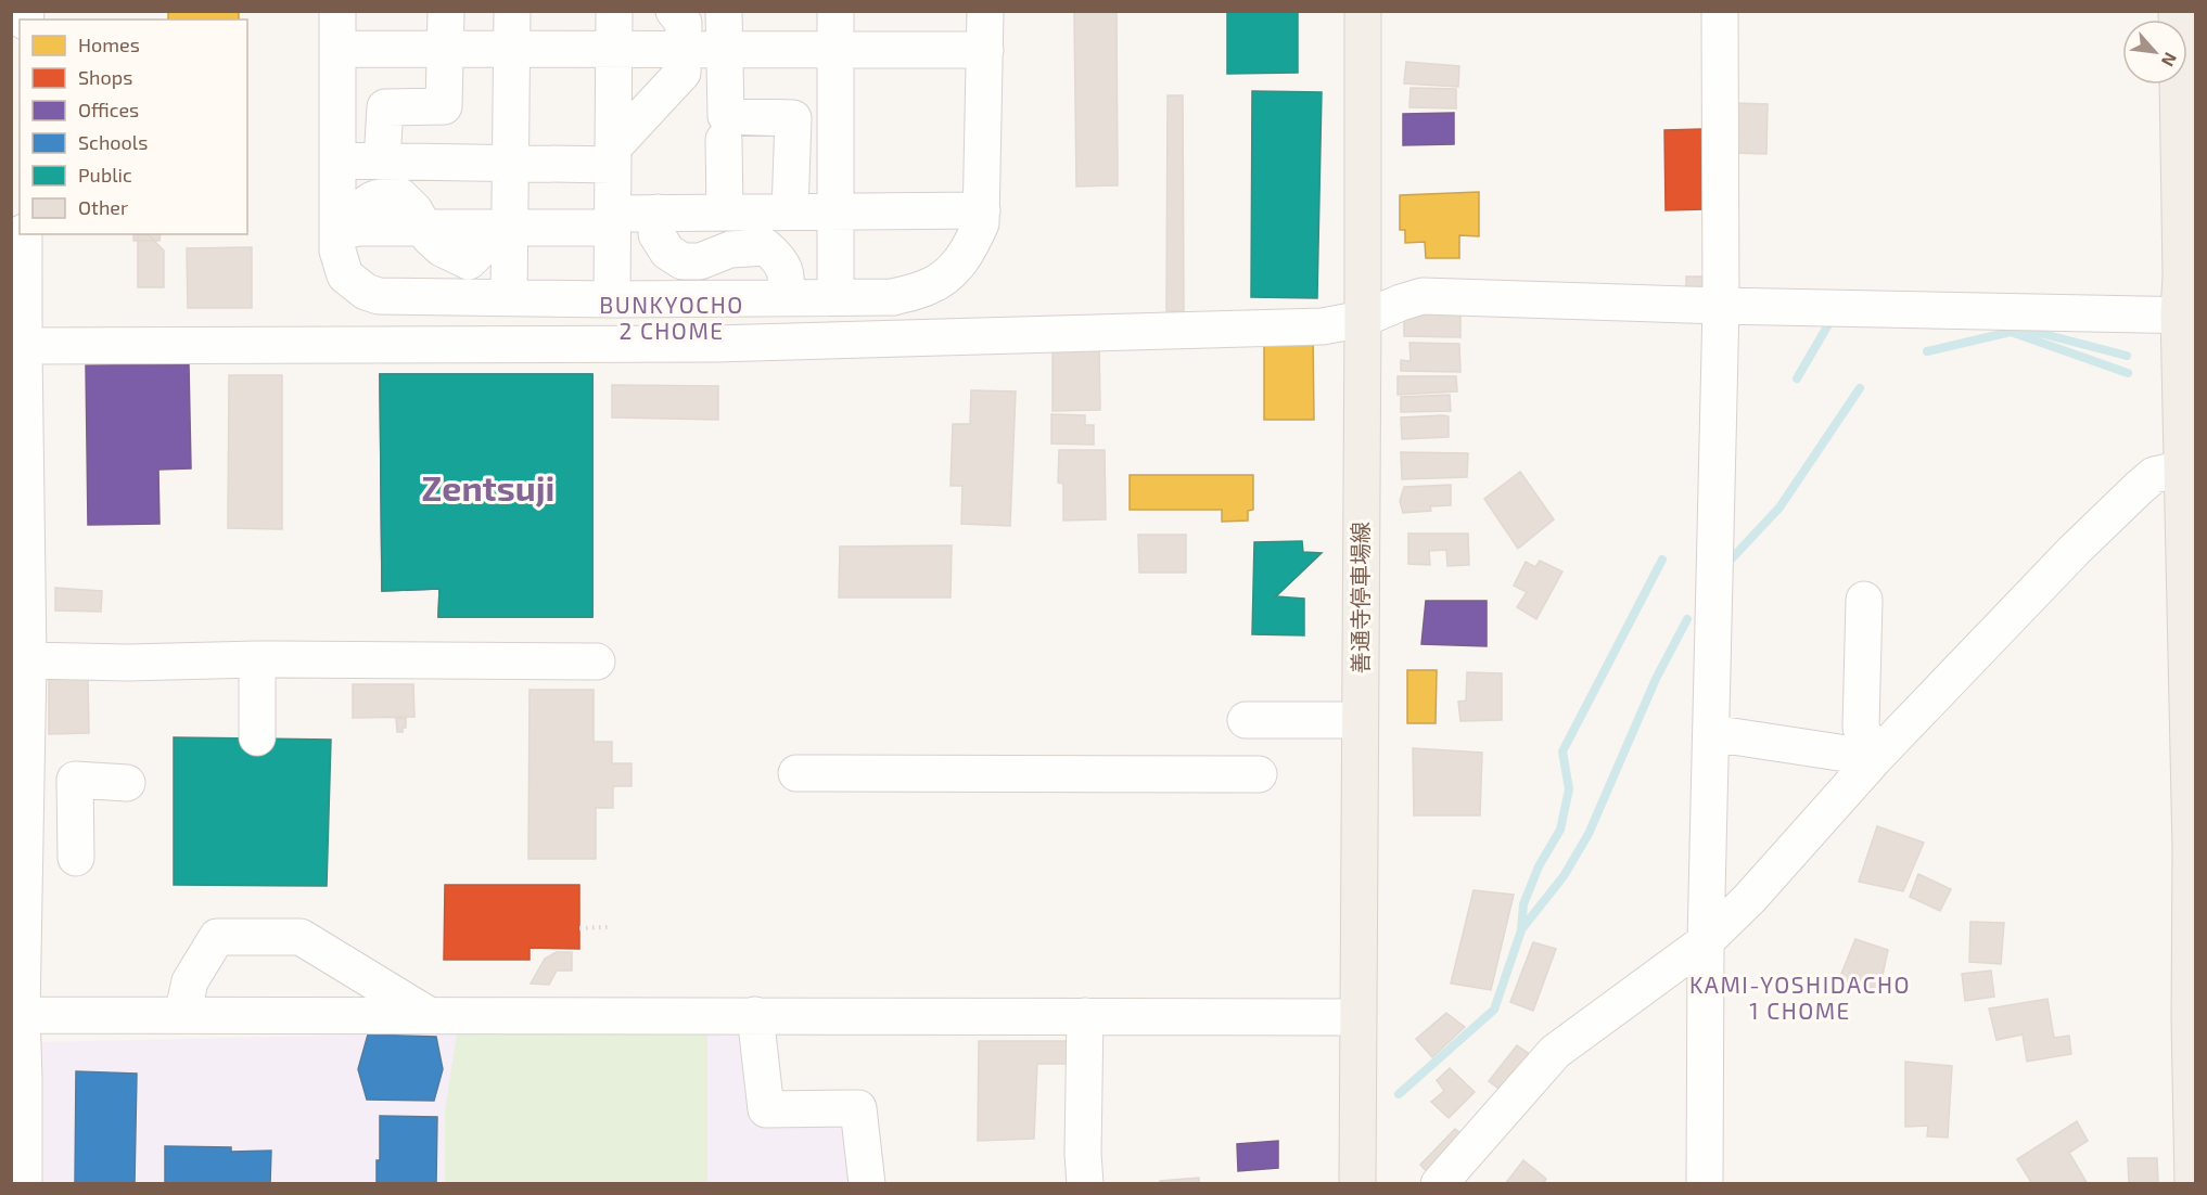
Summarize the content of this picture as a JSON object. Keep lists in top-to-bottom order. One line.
{"streets":{"main road":["善通寺停車場線"]},"districts":["BUNKYOCHO 2 CHOME","Zentsuji","KAMI-YOSHIDACHO 1 CHOME"],"legend":["Homes","Shops","Offices","Schools","Public","Other"],"north":"bottom right"}
